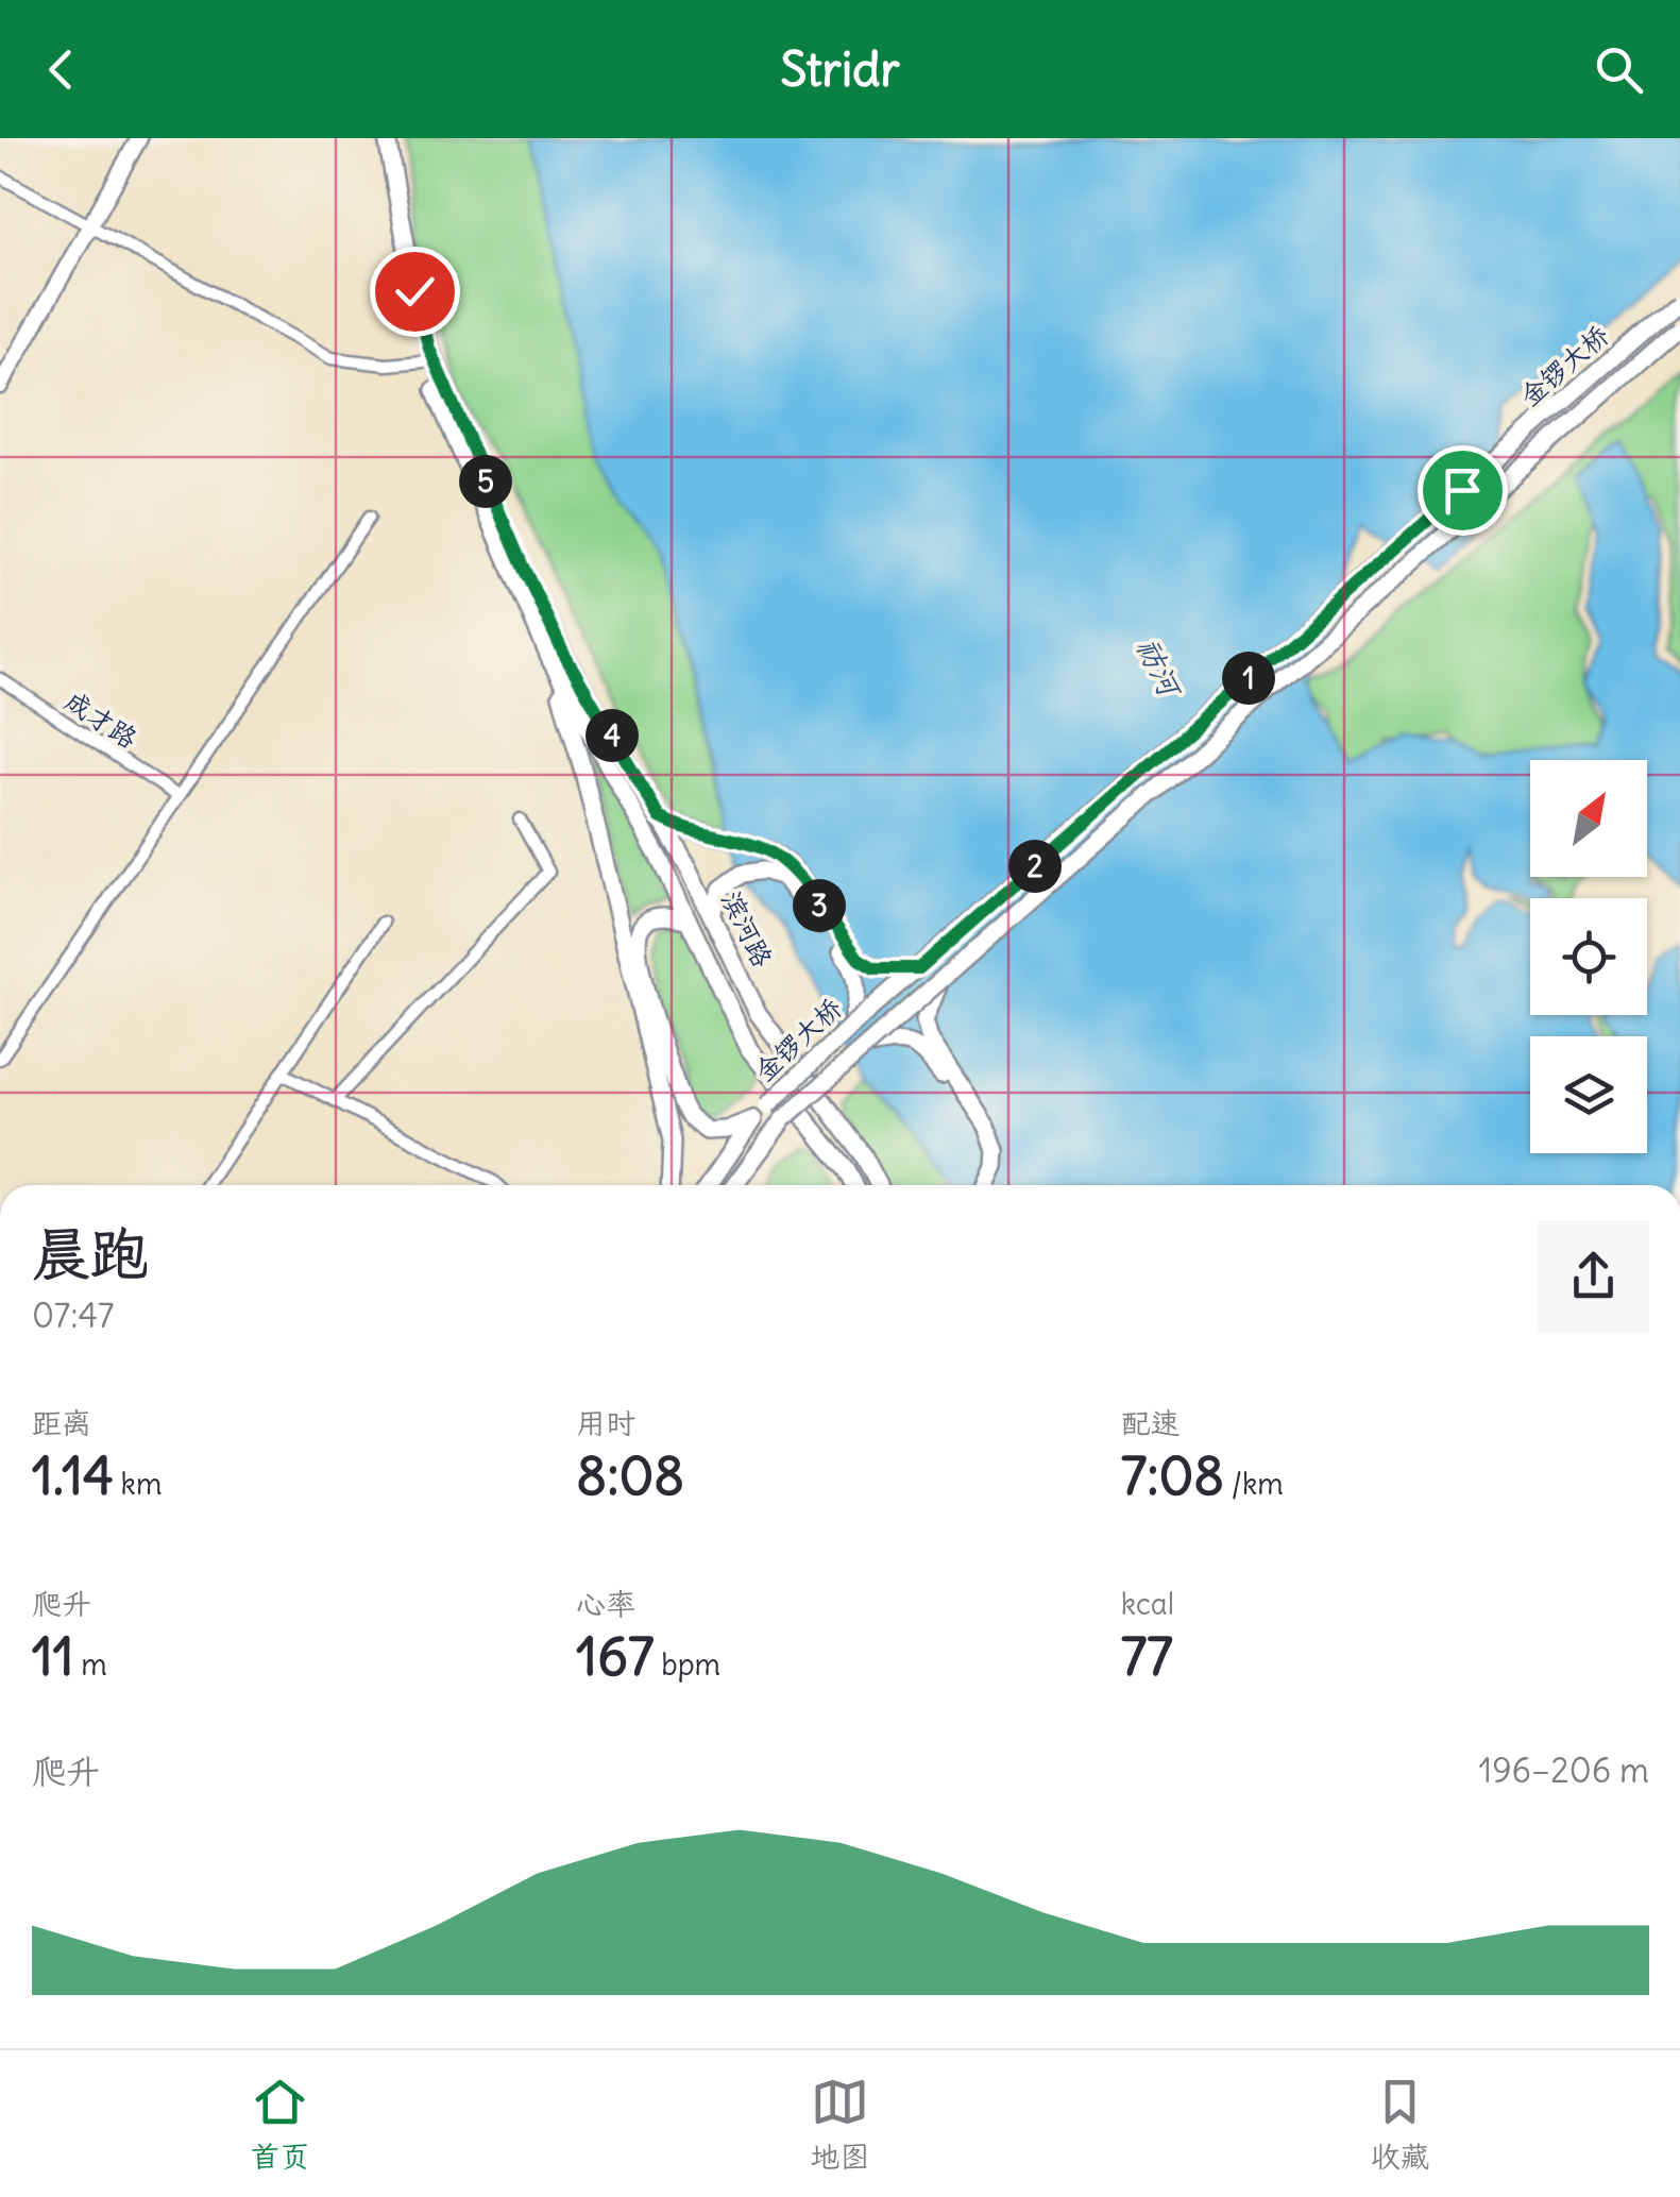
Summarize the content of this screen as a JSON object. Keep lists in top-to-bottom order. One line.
{"streets":{"main road":["金锣大桥","滨河路"],"street":["成才路"]},"water":["祊河"],"north":"top right","page":{"header":"Stridr","pins":["5","1","4","2","3"],"heading":["晨跑","07:47"],"stats":[["距离","1.14 km"],["用时","8:08"],["配速","7:08 /km"],["爬升","11 m"],["心率","167 bpm"],["kcal","77"]],"chart":["爬升","196–206 m"],"tabs":["首页","地图","收藏"]}}
